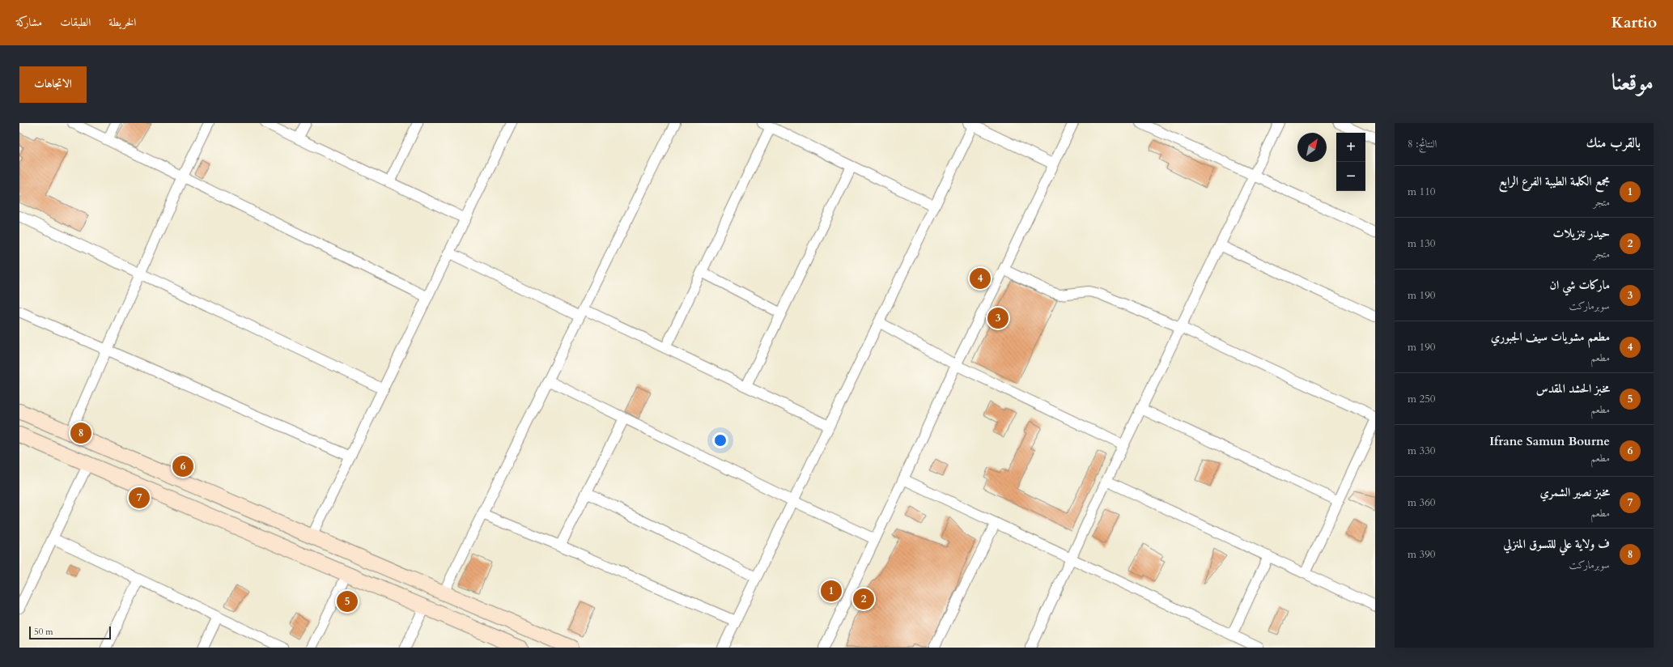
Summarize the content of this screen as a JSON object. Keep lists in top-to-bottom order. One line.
{"scale_bar":"50 m","north":"top right","page":{"header":"Kartio","nav":["الخريطة","الطبقات","مشاركة"],"title":"موقعنا","buttons":"الاتجاهات","heading":["بالقرب منك","النتائج: 8"],"map_buttons":["+","−"],"list":[{"mark":"1","name":"مجمع الكلمة الطيبة الفرع الرابع","note":"متجر","value":"110 m"},{"mark":"2","name":"حيدر تنزيلات","note":"متجر","value":"130 m"},{"mark":"3","name":"ماركات شي ان","note":"سوبرماركت","value":"190 m"},{"mark":"4","name":"مطعم مشويات سيف الجبوري","note":"مطعم","value":"190 m"},{"mark":"5","name":"مخبز الحشد المقدس","note":"مطعم","value":"250 m"},{"mark":"6","name":"Ifrane Samun Bourne","note":"مطعم","value":"330 m"},{"mark":"7","name":"مخبز نصير الشمري","note":"مطعم","value":"360 m"},{"mark":"8","name":"ف ولاية علي للتسوق المنزلي","note":"سوبرماركت","value":"390 m"}],"pins":["4","3","8","6","7","1","2","5"],"scale":"50 m"}}
